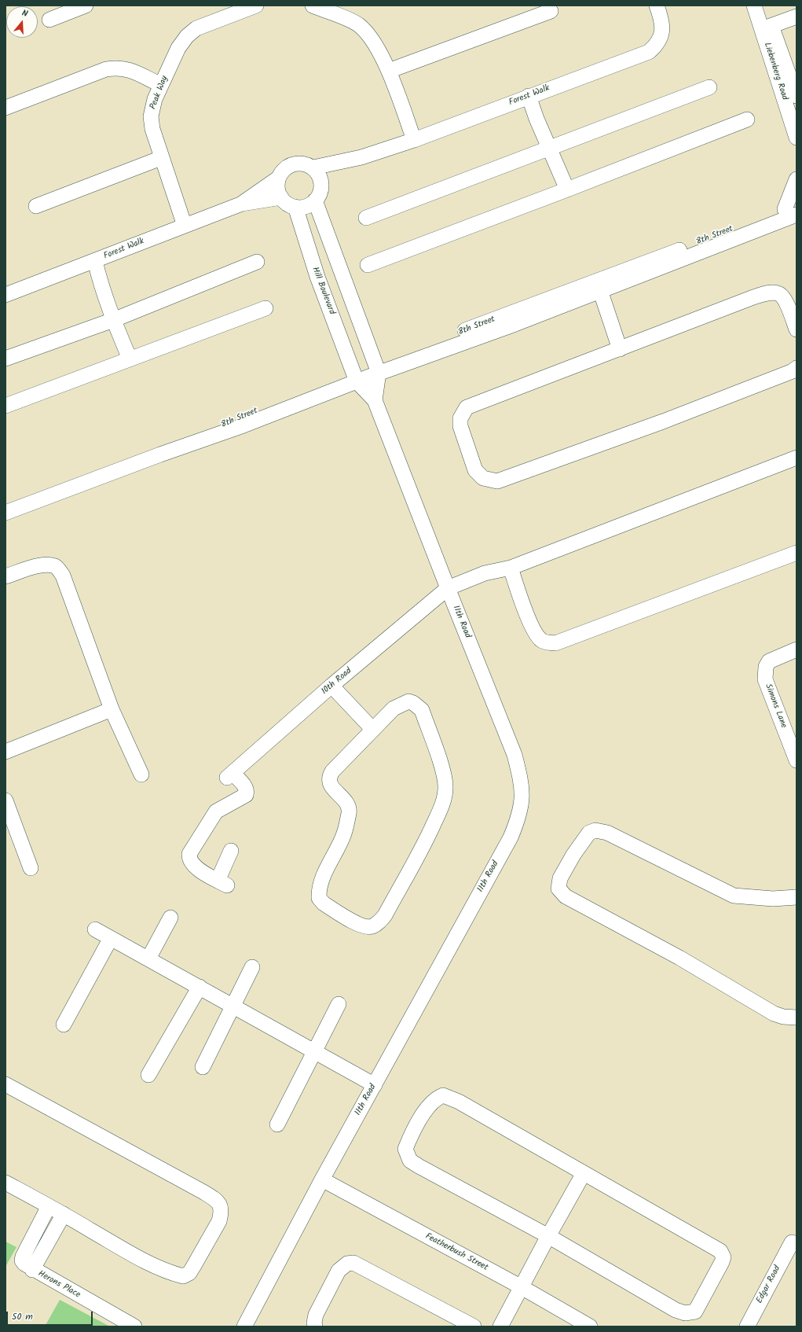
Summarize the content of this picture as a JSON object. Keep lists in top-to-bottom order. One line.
{"streets":{"street":["Liebenberg Road","Peak Way","Forest Walk","8th Street","Hill Boulevard","11th Road","10th Road","Simons Lane","Featherbush Street","Herons Place","Edgar Road"]},"crossings":[["Peak Way","Forest Walk"],["Forest Walk","Hill Boulevard"],["8th Street","Hill Boulevard"],["8th Street","11th Road"],["Hill Boulevard","11th Road"],["11th Road","10th Road"],["11th Road","Featherbush Street"]],"scale_bar":"50 m","north":"top"}
